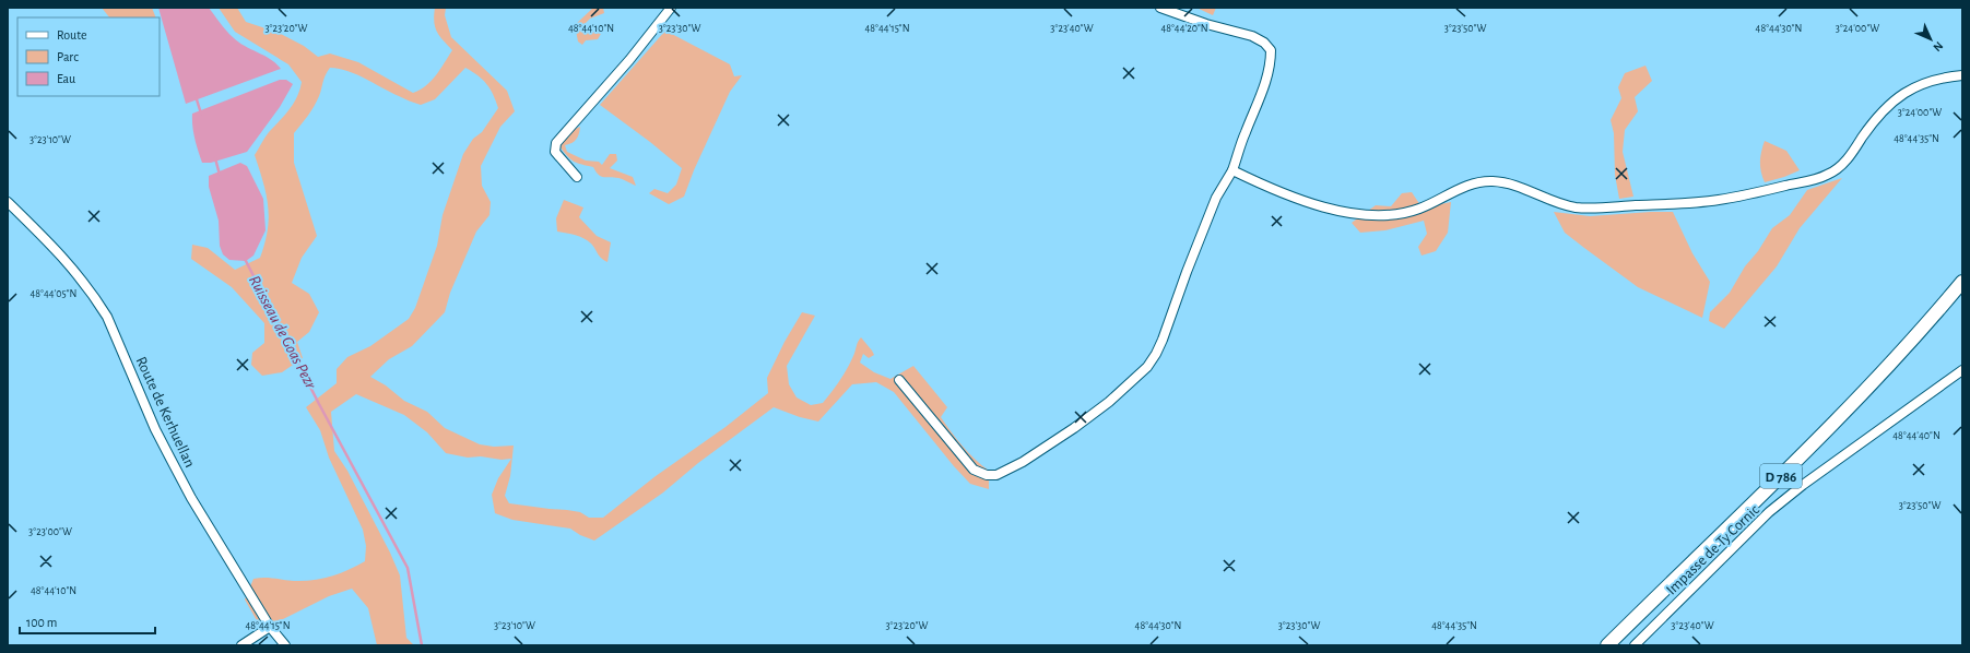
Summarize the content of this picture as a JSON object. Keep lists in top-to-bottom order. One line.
{"streets":{"main road":["D 786"],"street":["Route de Kerhuellan","Impasse de Ty Cornic"]},"water":["Ruisseau de Goas Pezr"],"legend":["Route","Parc","Eau"],"scale_bar":"100 m","north":"bottom right","coordinates":["3°23'20\"W","48°44'10\"N","3°23'30\"W","48°44'15\"N","3°23'40\"W","48°44'20\"N","3°23'50\"W","48°44'30\"N","3°24'00\"W","48°44'35\"N","3°23'10\"W","48°44'05\"N","48°44'40\"N","3°23'00\"W"]}
